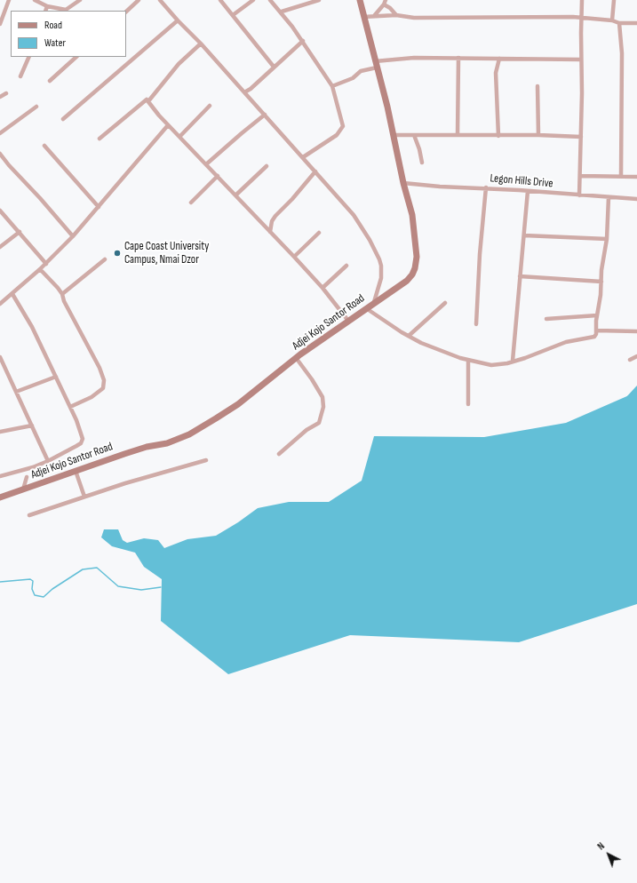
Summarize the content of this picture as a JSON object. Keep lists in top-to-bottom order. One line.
{"streets":{"street":["Legon Hills Drive","Adjei Kojo Santor Road"]},"crossings":[["Legon Hills Drive","Adjei Kojo Santor Road"]],"places":["Cape Coast University Campus, Nmai Dzor"],"legend":["Road","Water"],"north":"top left"}
